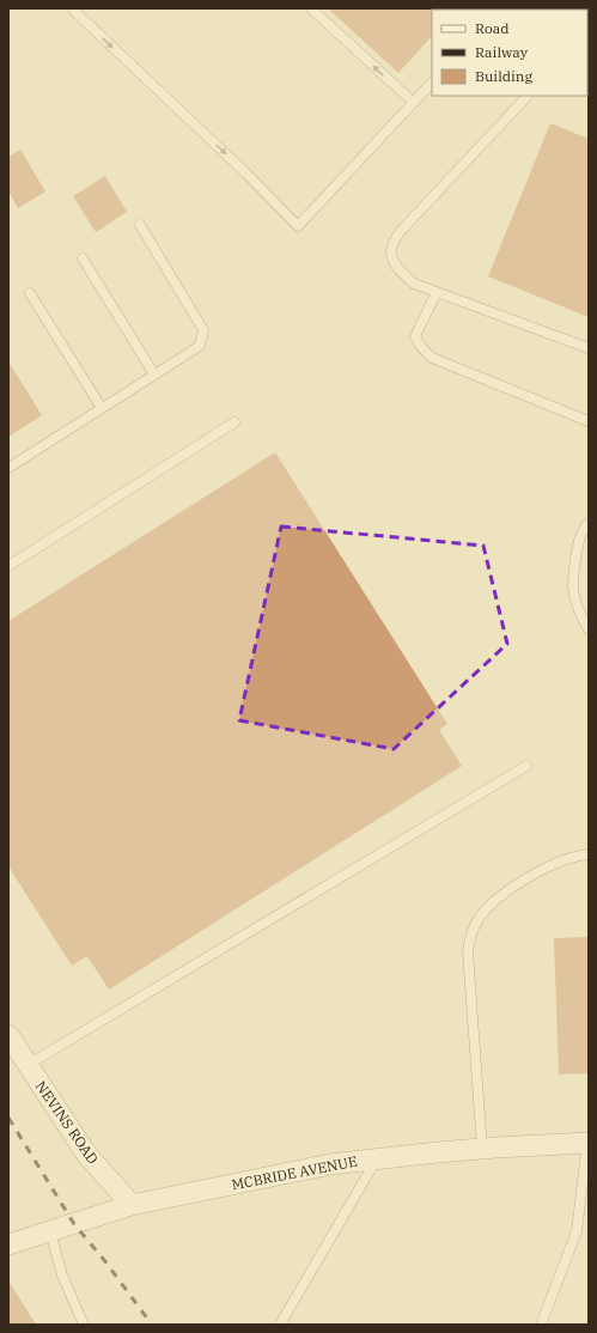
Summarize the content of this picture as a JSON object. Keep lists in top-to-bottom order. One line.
{"streets":{"street":["NEVINS ROAD","MCBRIDE AVENUE"]},"crossings":[["NEVINS ROAD","MCBRIDE AVENUE"]],"legend":["Road","Railway","Building"]}
